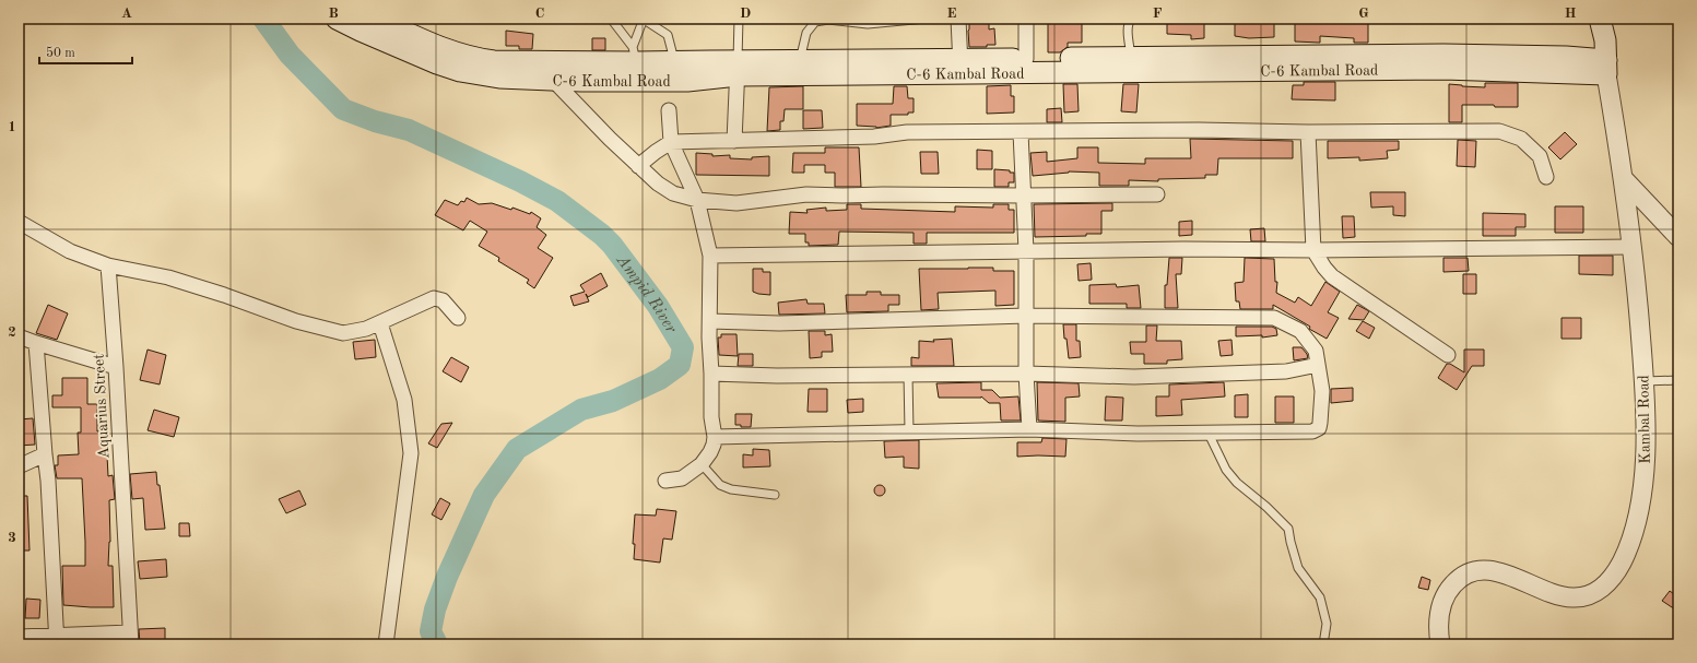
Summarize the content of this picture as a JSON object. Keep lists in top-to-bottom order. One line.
{"streets":{"main road":["C-6 Kambal Road","Kambal Road"],"street":["Aquarius Street"]},"crossings":[["C-6 Kambal Road","Kambal Road"]],"water":["Ampid River"],"scale_bar":"50 m","grid":{"columns":["A","B","C","D","E","F","G","H"],"rows":["1","2","3"]}}
